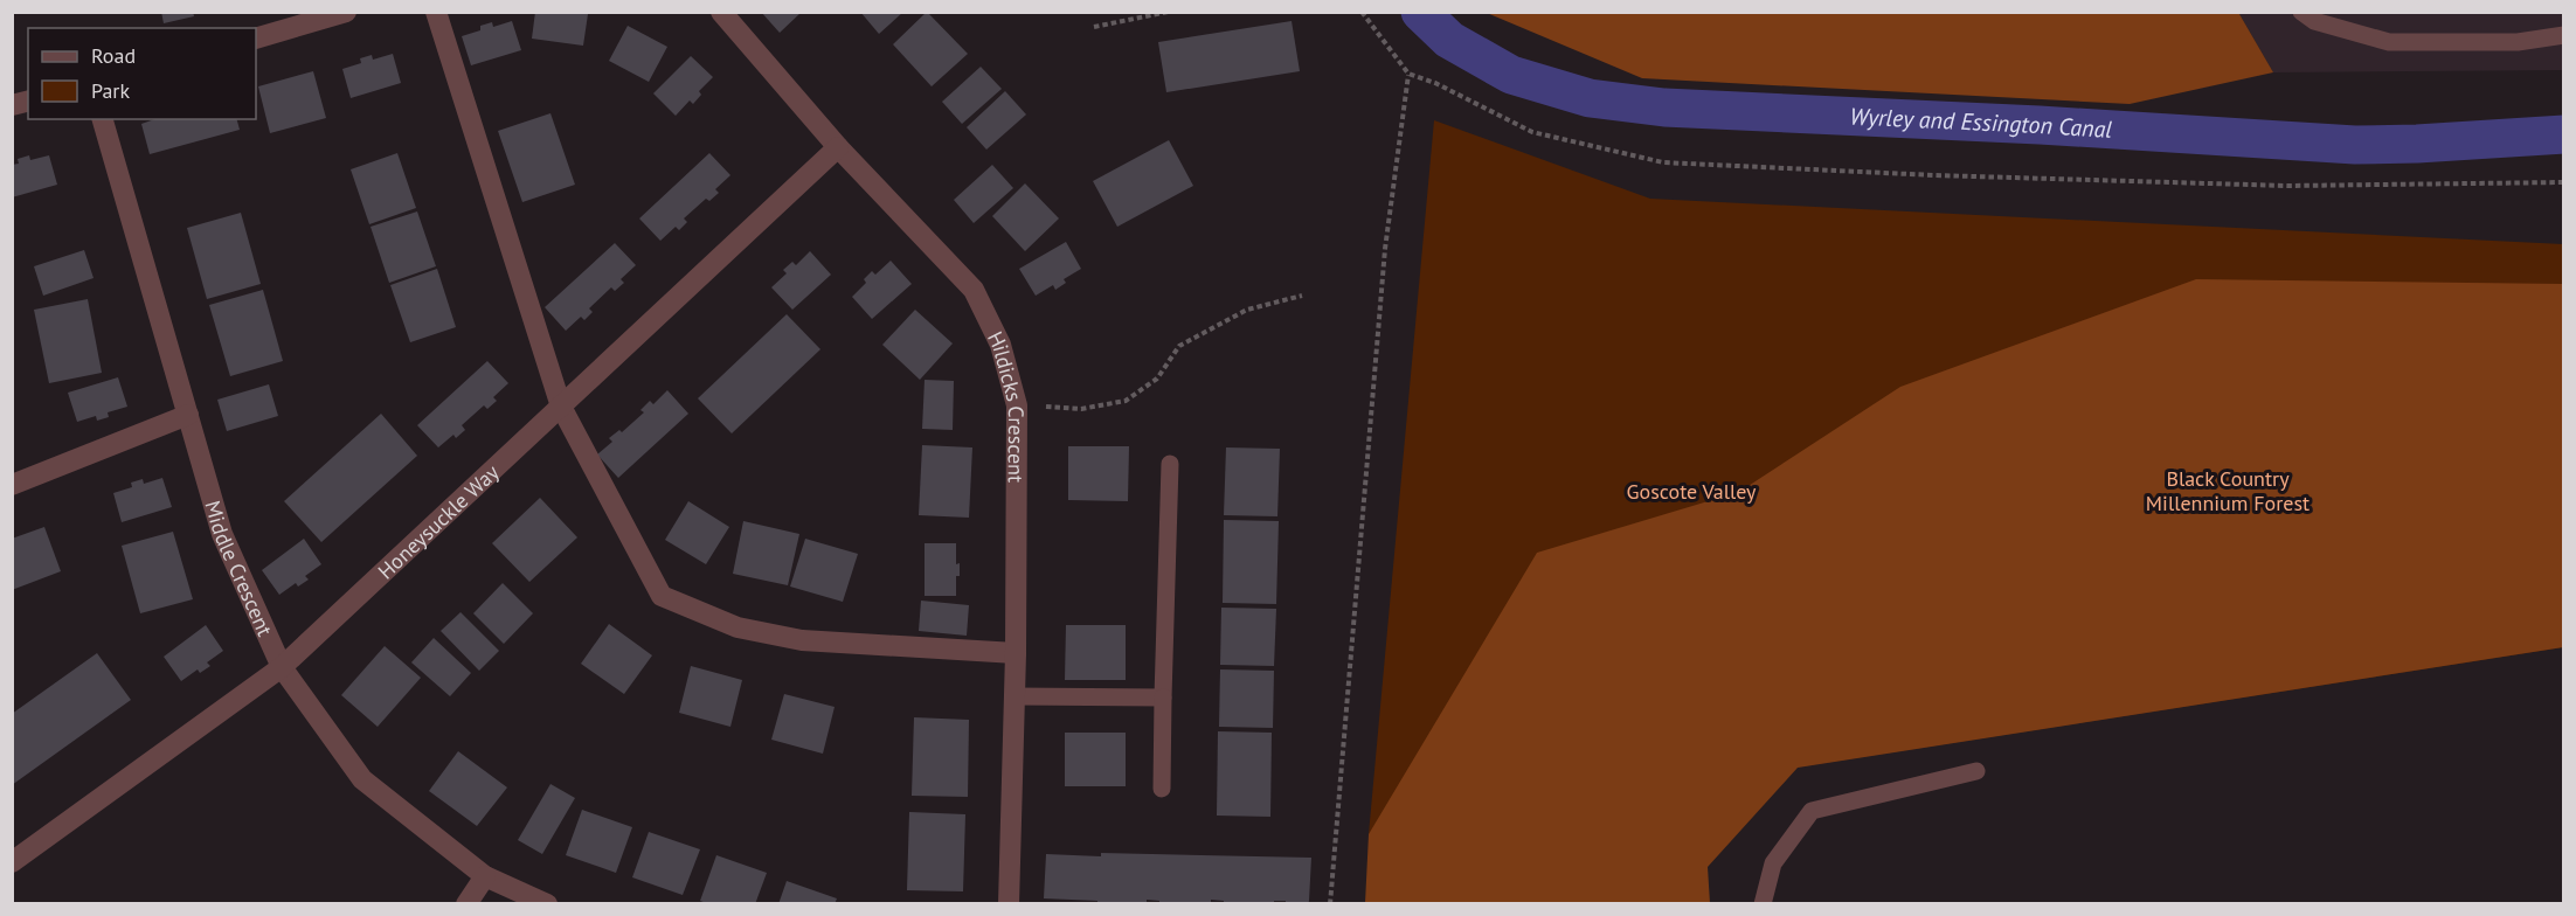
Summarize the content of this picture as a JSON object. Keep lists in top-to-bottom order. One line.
{"streets":{"street":["Hildicks Crescent","Honeysuckle Way","Middle Crescent"]},"crossings":[["Hildicks Crescent","Honeysuckle Way"],["Honeysuckle Way","Middle Crescent"]],"water":["Wyrley and Essington Canal"],"parks":["Black Country Millennium Forest","Goscote Valley"],"legend":["Road","Park"]}
